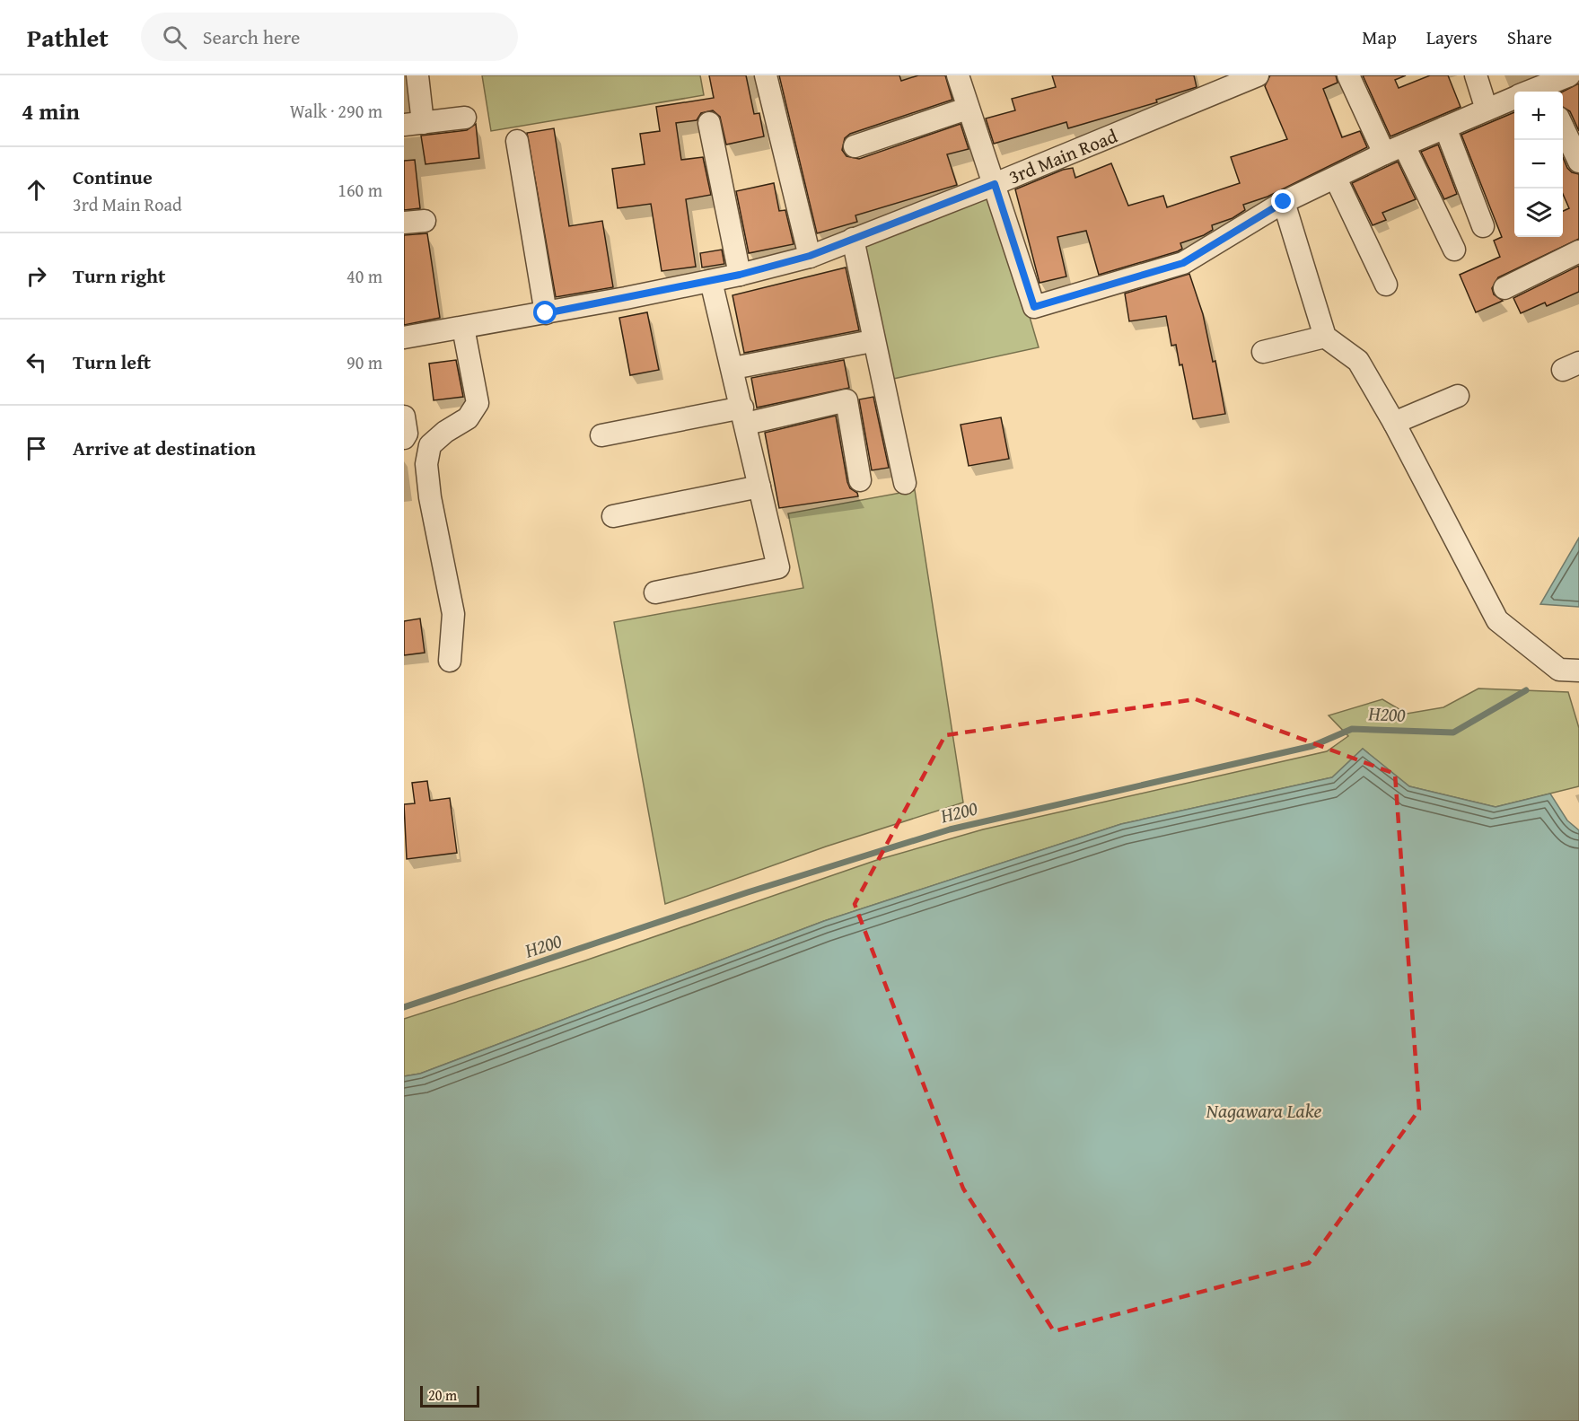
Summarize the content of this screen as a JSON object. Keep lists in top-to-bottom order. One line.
{"streets":{"street":["3rd Main Road"]},"water":["H200","Nagawara Lake"],"scale_bar":"20 m","page":{"header":"Pathlet","search":"Search here","nav":["Map","Layers","Share"],"heading":["4 min","Walk · 290 m"],"map_buttons":["+","−"],"list":[["Continue","3rd Main Road","160 m"],["Turn right","40 m"],["Turn left","90 m"],"Arrive at destination"],"scale":"20 m"}}
